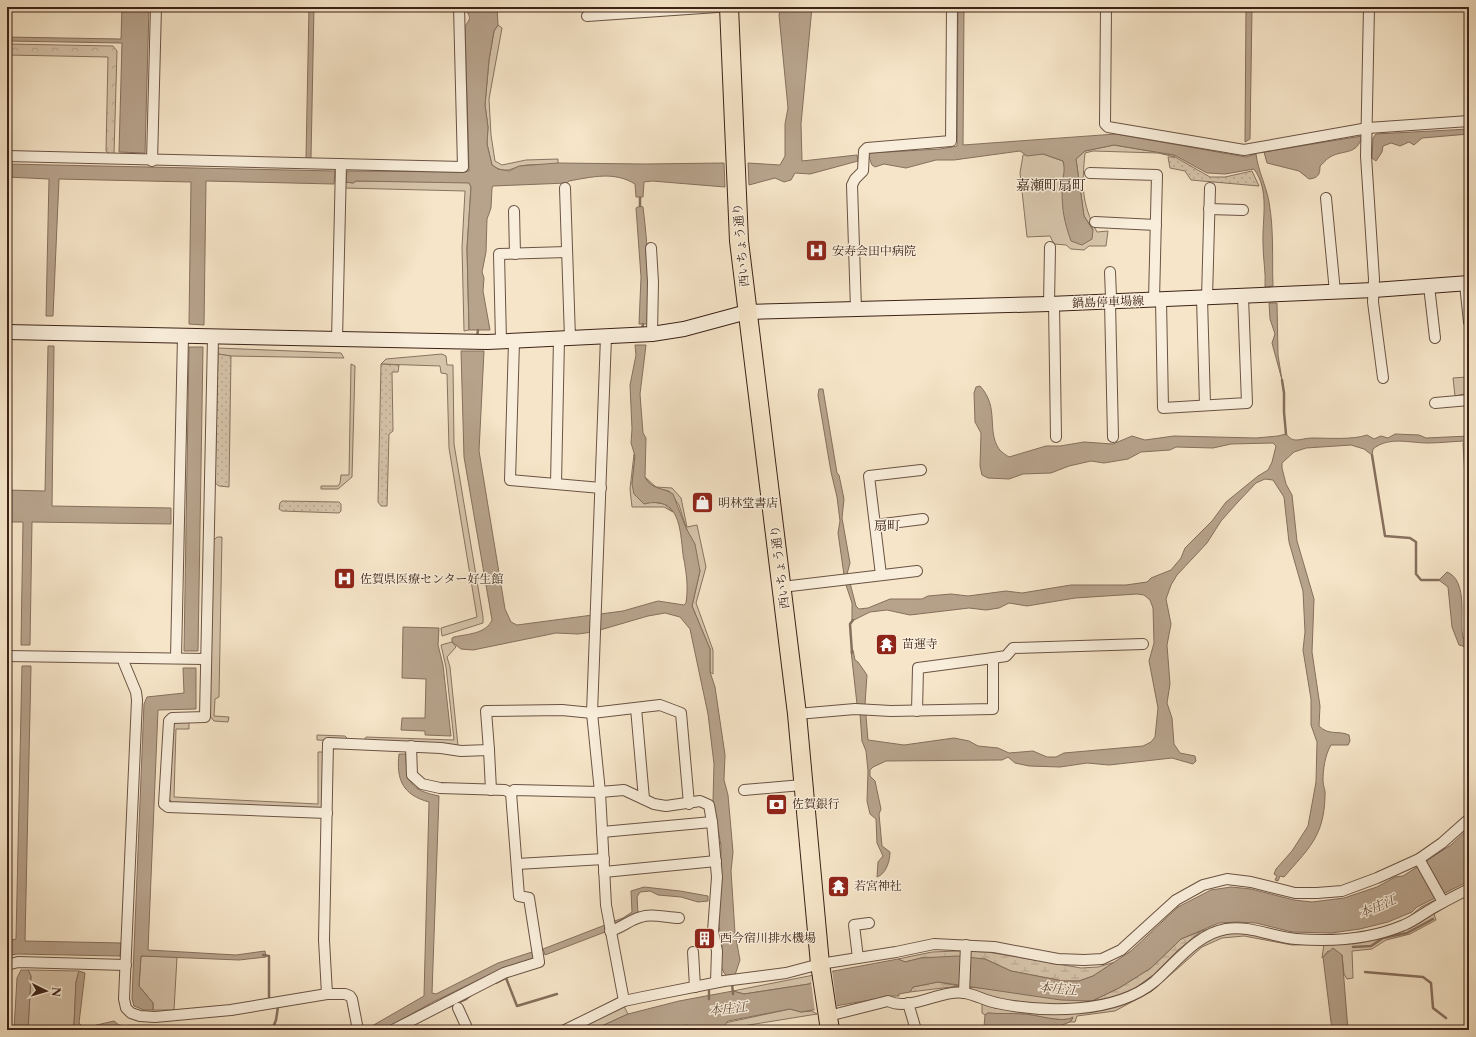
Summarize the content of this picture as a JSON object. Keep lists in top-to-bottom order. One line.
{"streets":{"highway":["西いちょう通り"],"street":["鍋島停車場線"]},"crossings":[["西いちょう通り","鍋島停車場線"]],"districts":["嘉瀬町扇町","扇町"],"water":["本庄江"],"places":{"hospital":["安寿会田中病院","佐賀県医療センター好生館"],"shop":["明林堂書店"],"temple":["苗運寺","若宮神社"],"bank":["佐賀銀行"],"building":["西今宿川排水機場"]},"north":"right"}
